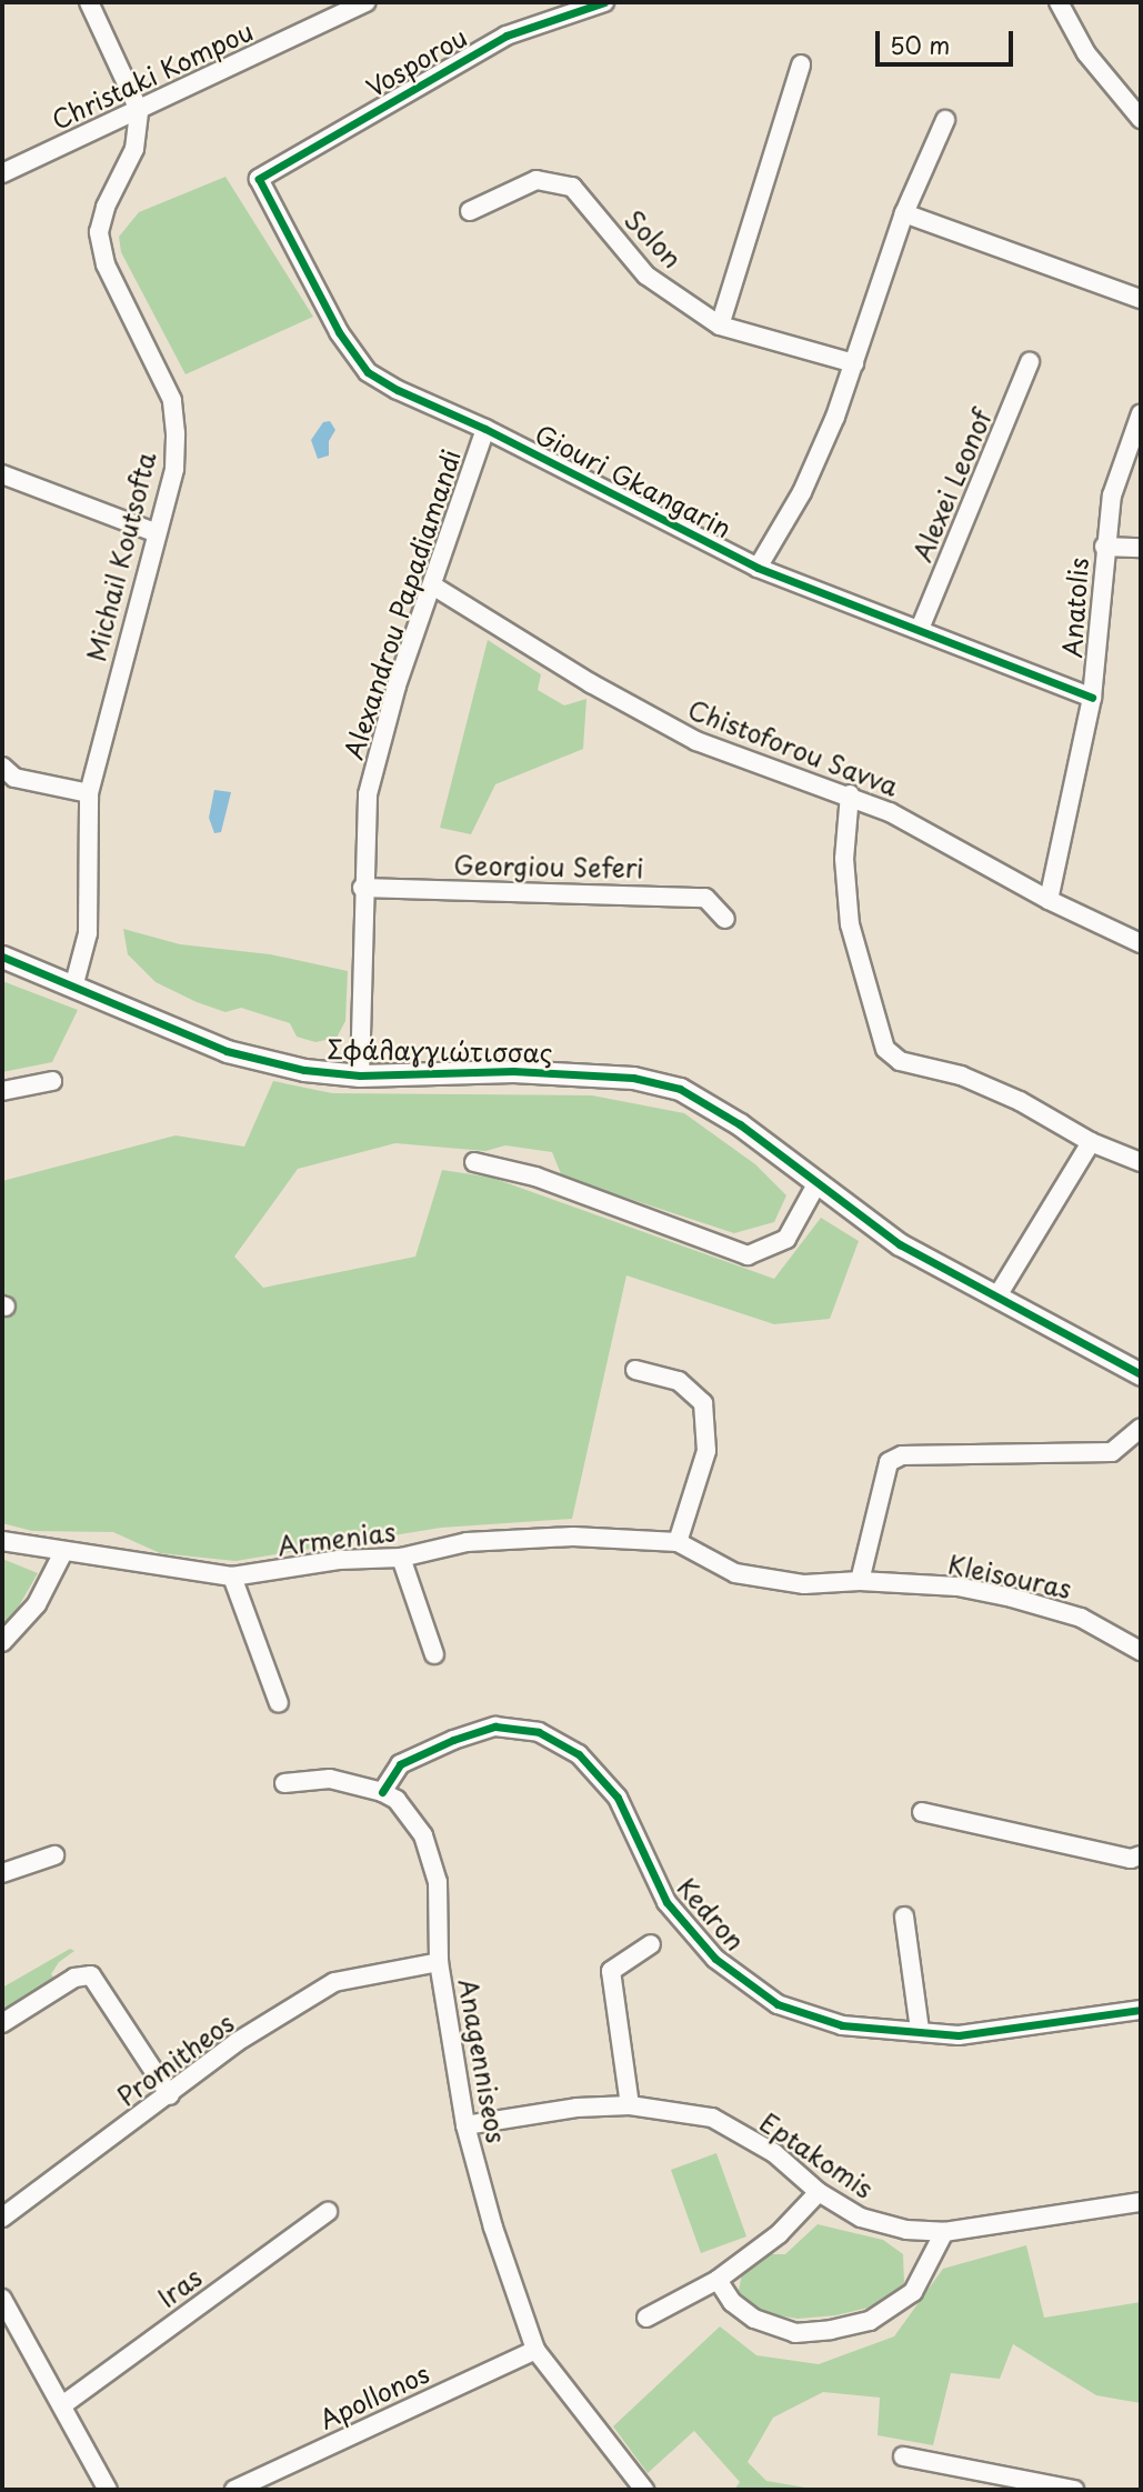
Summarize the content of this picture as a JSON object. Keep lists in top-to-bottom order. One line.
{"streets":{"street":["Vosporou","Christaki Kompou","Solon","Giouri Gkangarin","Alexei Leonof","Michail Koutsofta","Alexandrou Papadiamandi","Anatolis","Chistoforou Savva","Georgiou Seferi","Σφάλαγγιώτισσας","Armenias","Kleisouras","Kedron","Promitheos","Anagenniseos","Eptakomis","Iras","Apollonos"]},"crossings":[["Vosporou","Giouri Gkangarin"],["Christaki Kompou","Michail Koutsofta"],["Giouri Gkangarin","Alexei Leonof"],["Giouri Gkangarin","Alexandrou Papadiamandi"],["Giouri Gkangarin","Anatolis"],["Michail Koutsofta","Σφάλαγγιώτισσας"],["Alexandrou Papadiamandi","Chistoforou Savva"],["Alexandrou Papadiamandi","Georgiou Seferi"],["Alexandrou Papadiamandi","Σφάλαγγιώτισσας"],["Anatolis","Chistoforou Savva"],["Armenias","Kleisouras"],["Kedron","Anagenniseos"],["Promitheos","Anagenniseos"],["Anagenniseos","Eptakomis"],["Anagenniseos","Apollonos"]],"scale_bar":"50 m"}
